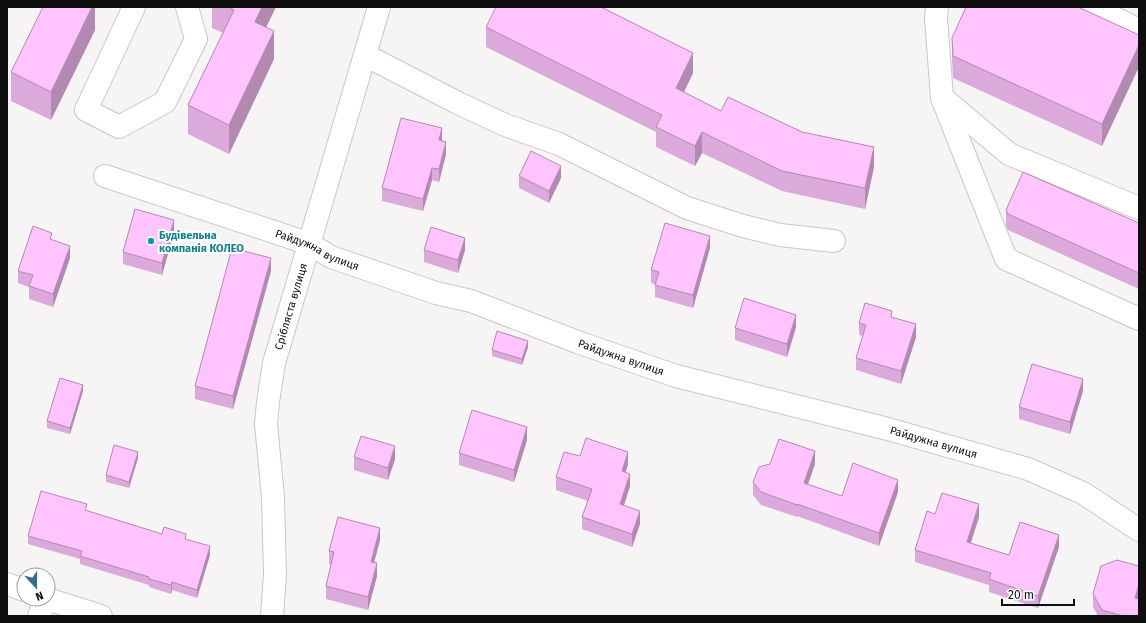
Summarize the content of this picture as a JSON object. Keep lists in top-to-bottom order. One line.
{"streets":{"street":["Райдужна вулиця","Срібляста вулиця"]},"crossings":[["Райдужна вулиця","Срібляста вулиця"]],"places":["Будівельна компанія КОЛЕО"],"scale_bar":"20 m","north":"bottom"}
